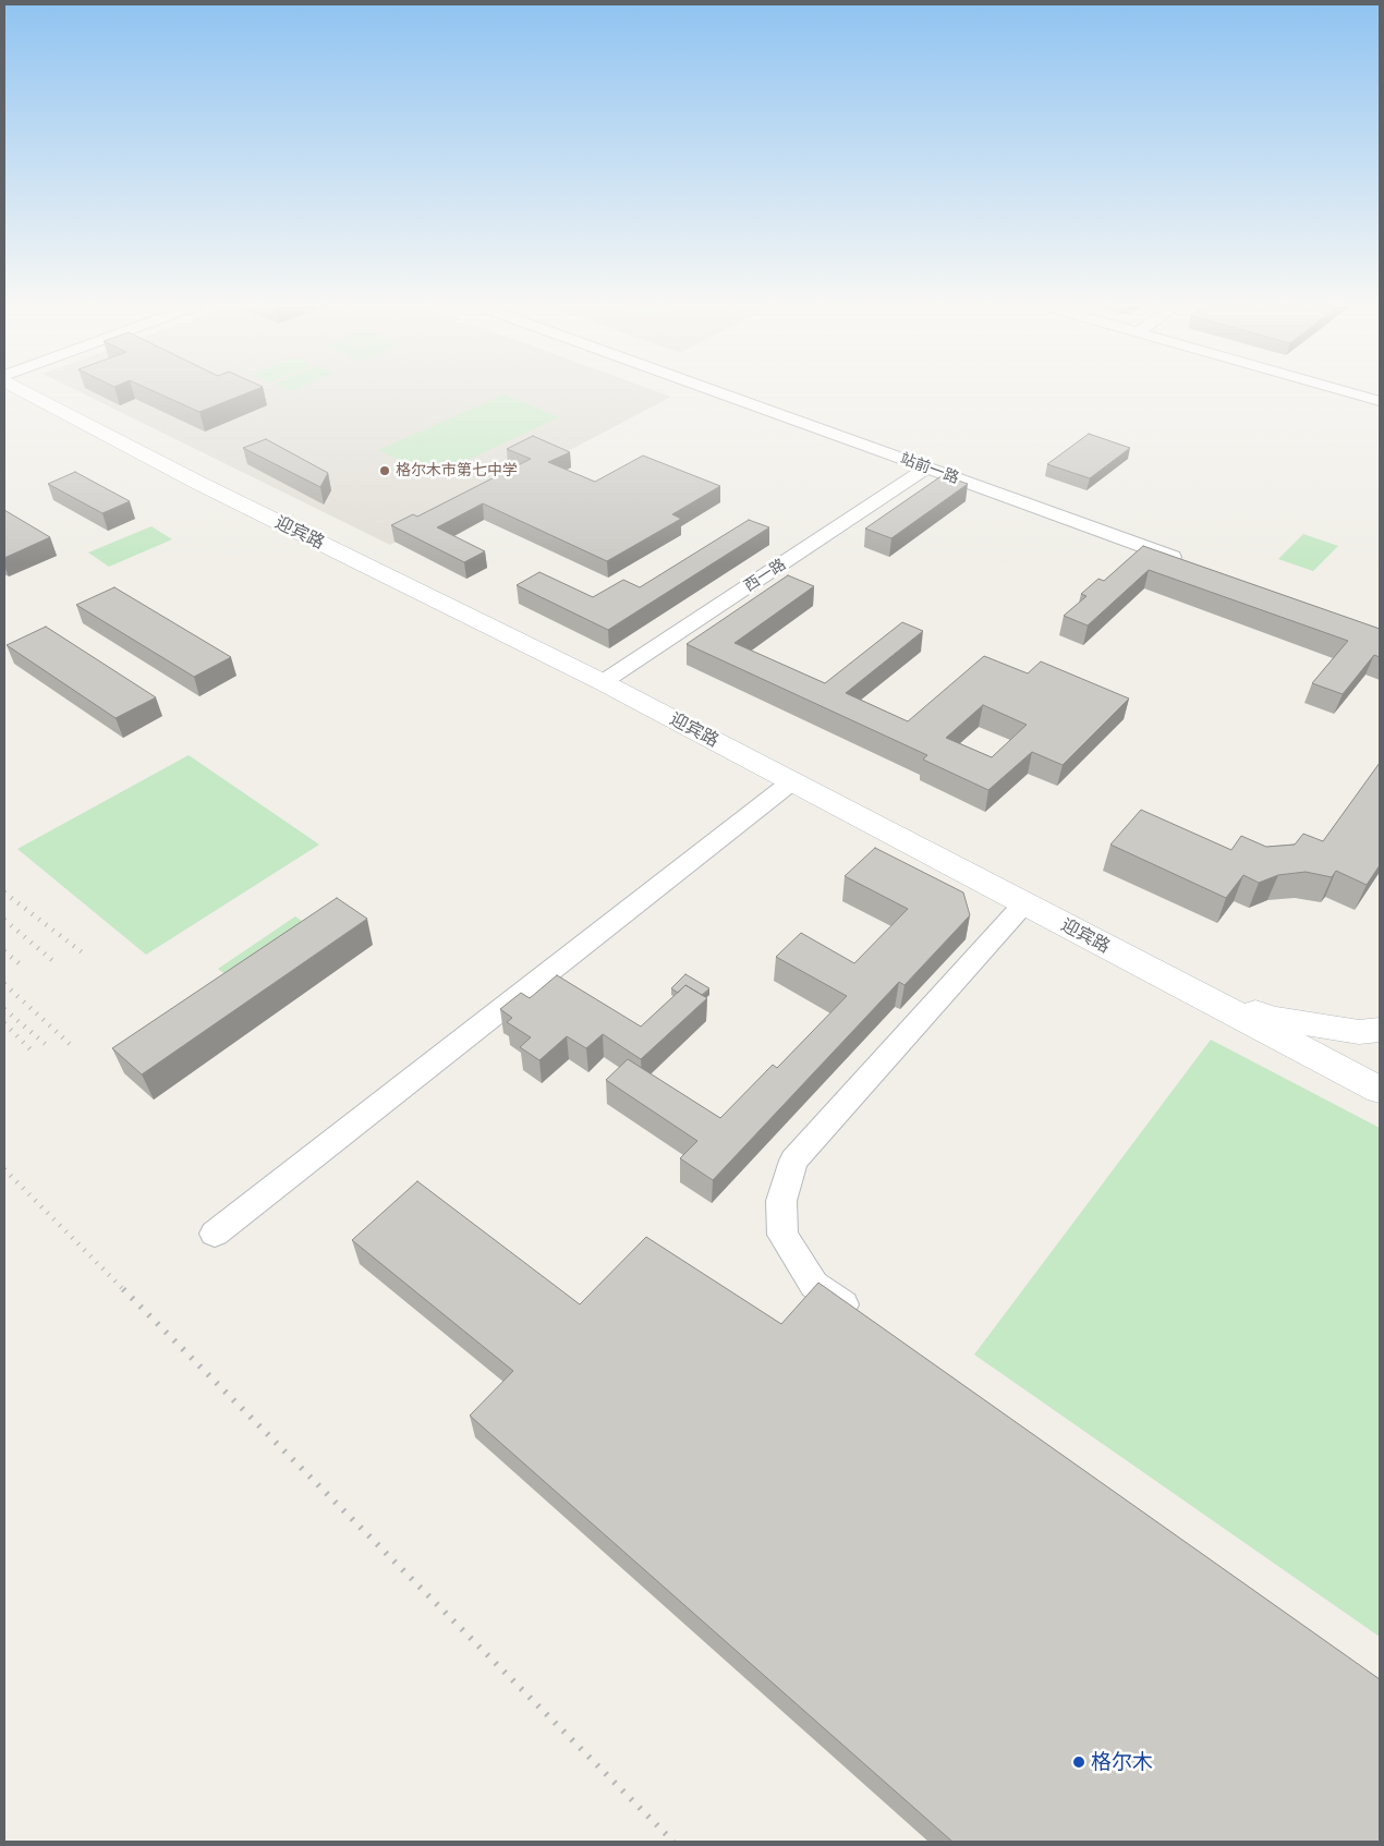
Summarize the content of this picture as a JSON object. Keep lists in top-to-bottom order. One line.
{"streets":{"main road":["迎宾路"],"street":["站前一路","西一路"]},"crossings":[["站前一路","西一路"],["迎宾路","西一路"]],"places":["格尔木市第七中学","格尔木"]}
